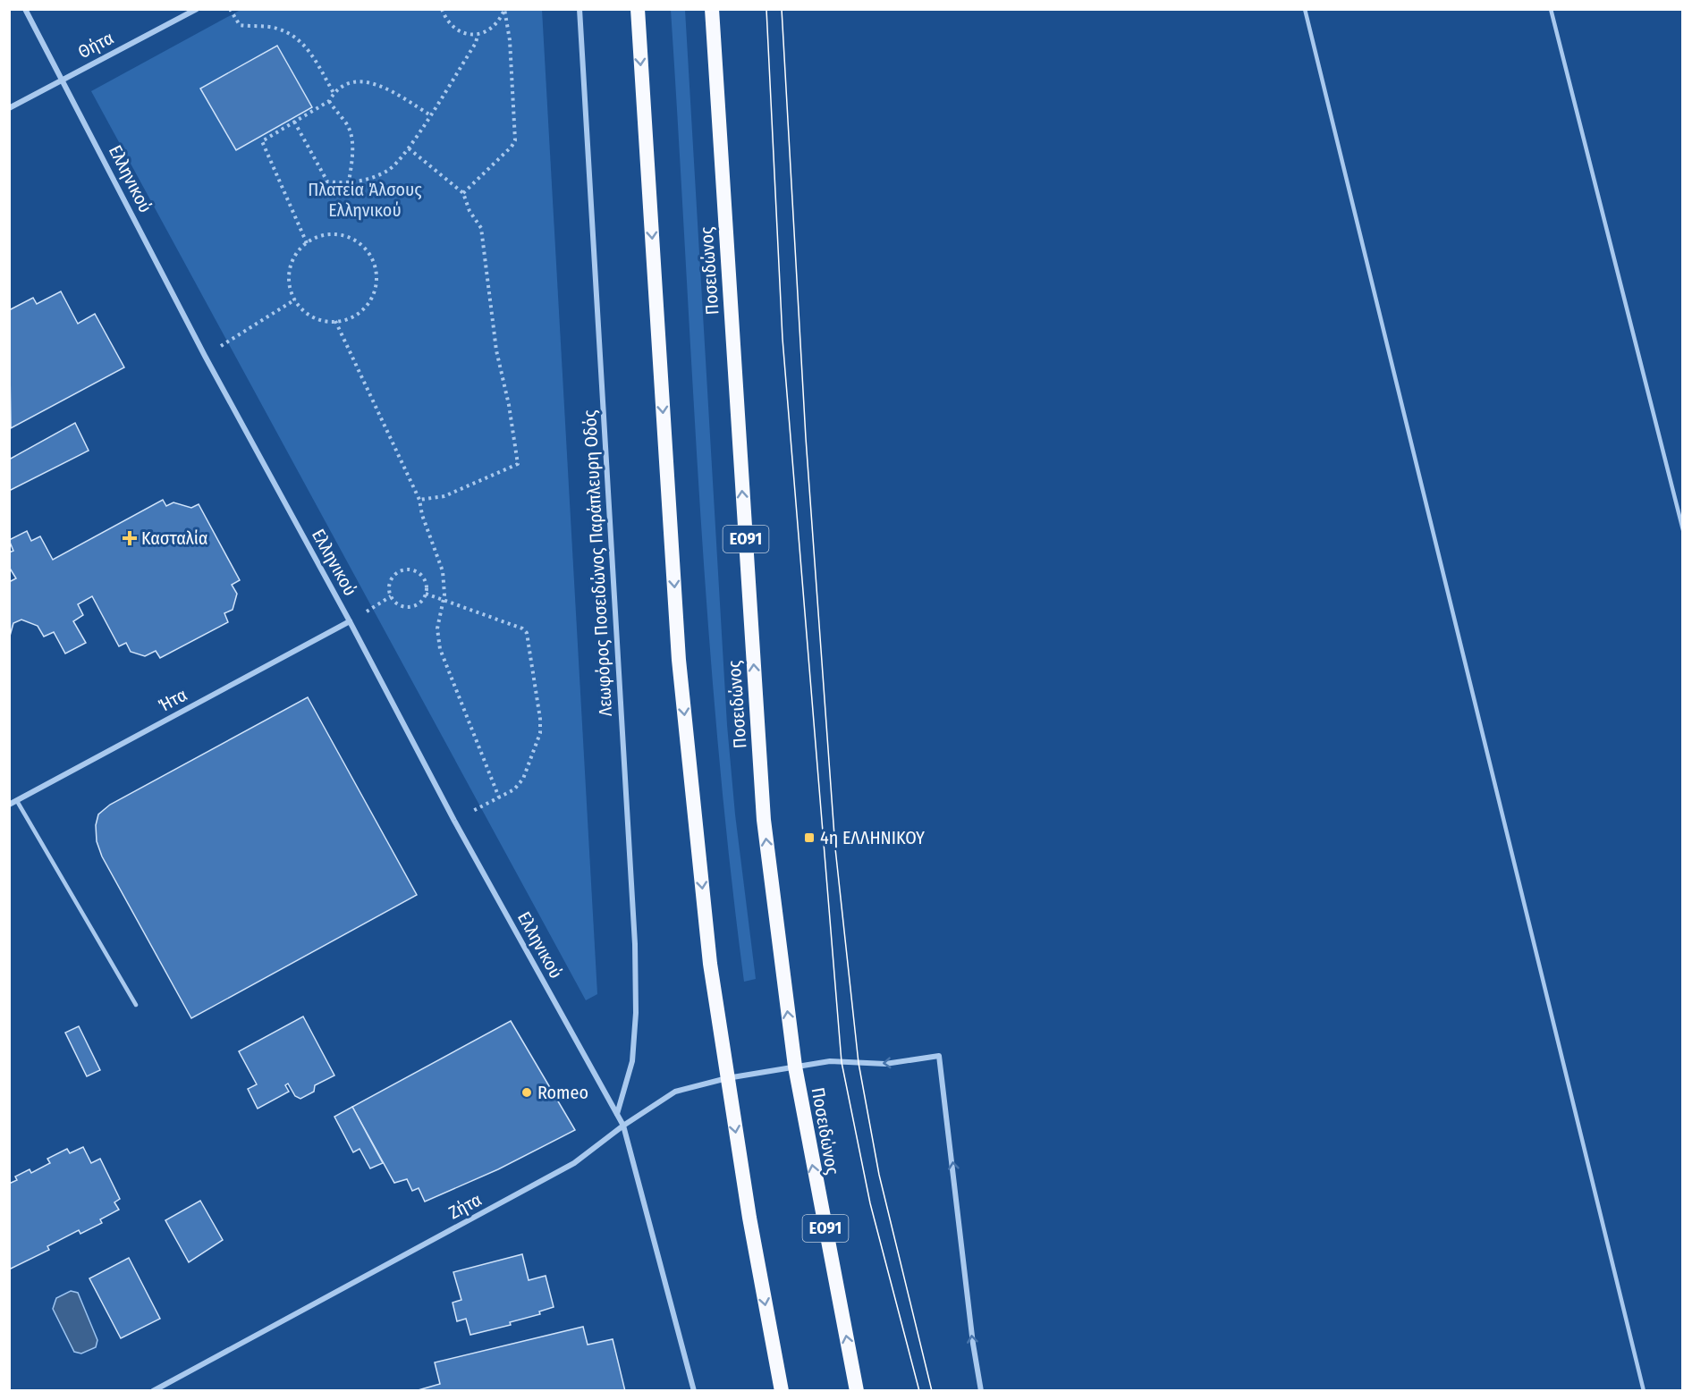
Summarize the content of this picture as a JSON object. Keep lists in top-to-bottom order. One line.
{"streets":{"highway":["Ποσειδώνος","ΕΟ91"],"street":["Θήτα","Ελληνικού","Λεωφόρος Ποσειδώνος Παράπλευρη Οδός","Ήτα","Ζήτα"]},"crossings":[["Θήτα","Ελληνικού"],["Ελληνικού","Λεωφόρος Ποσειδώνος Παράπλευρη Οδός"],["Ελληνικού","Ήτα"],["Ελληνικού","Ζήτα"],["Ποσειδώνος","Ζήτα"]],"parks":["Πλατεία Άλσους Ελληνικού"],"places":{"health":["Κασταλία"],"transit":["4η ΕΛΛΗΝΙΚΟΥ"],"other":["Romeo"]}}
